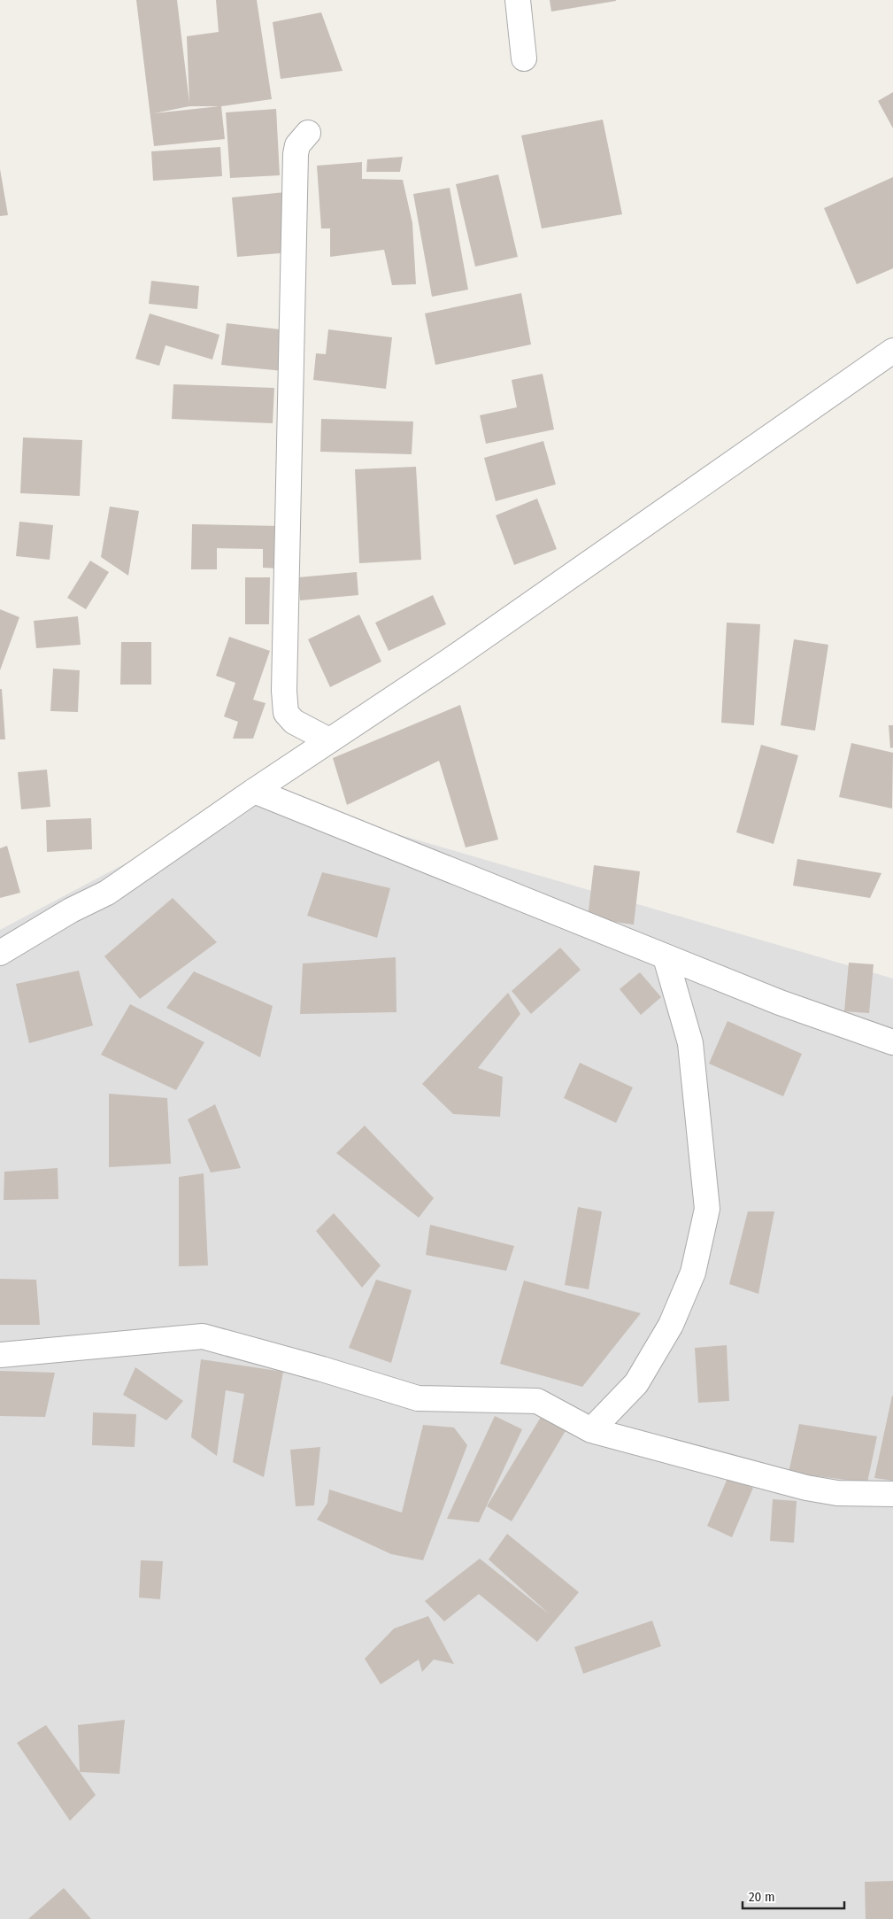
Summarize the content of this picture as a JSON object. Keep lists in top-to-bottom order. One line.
{"scale_bar":"20 m"}
